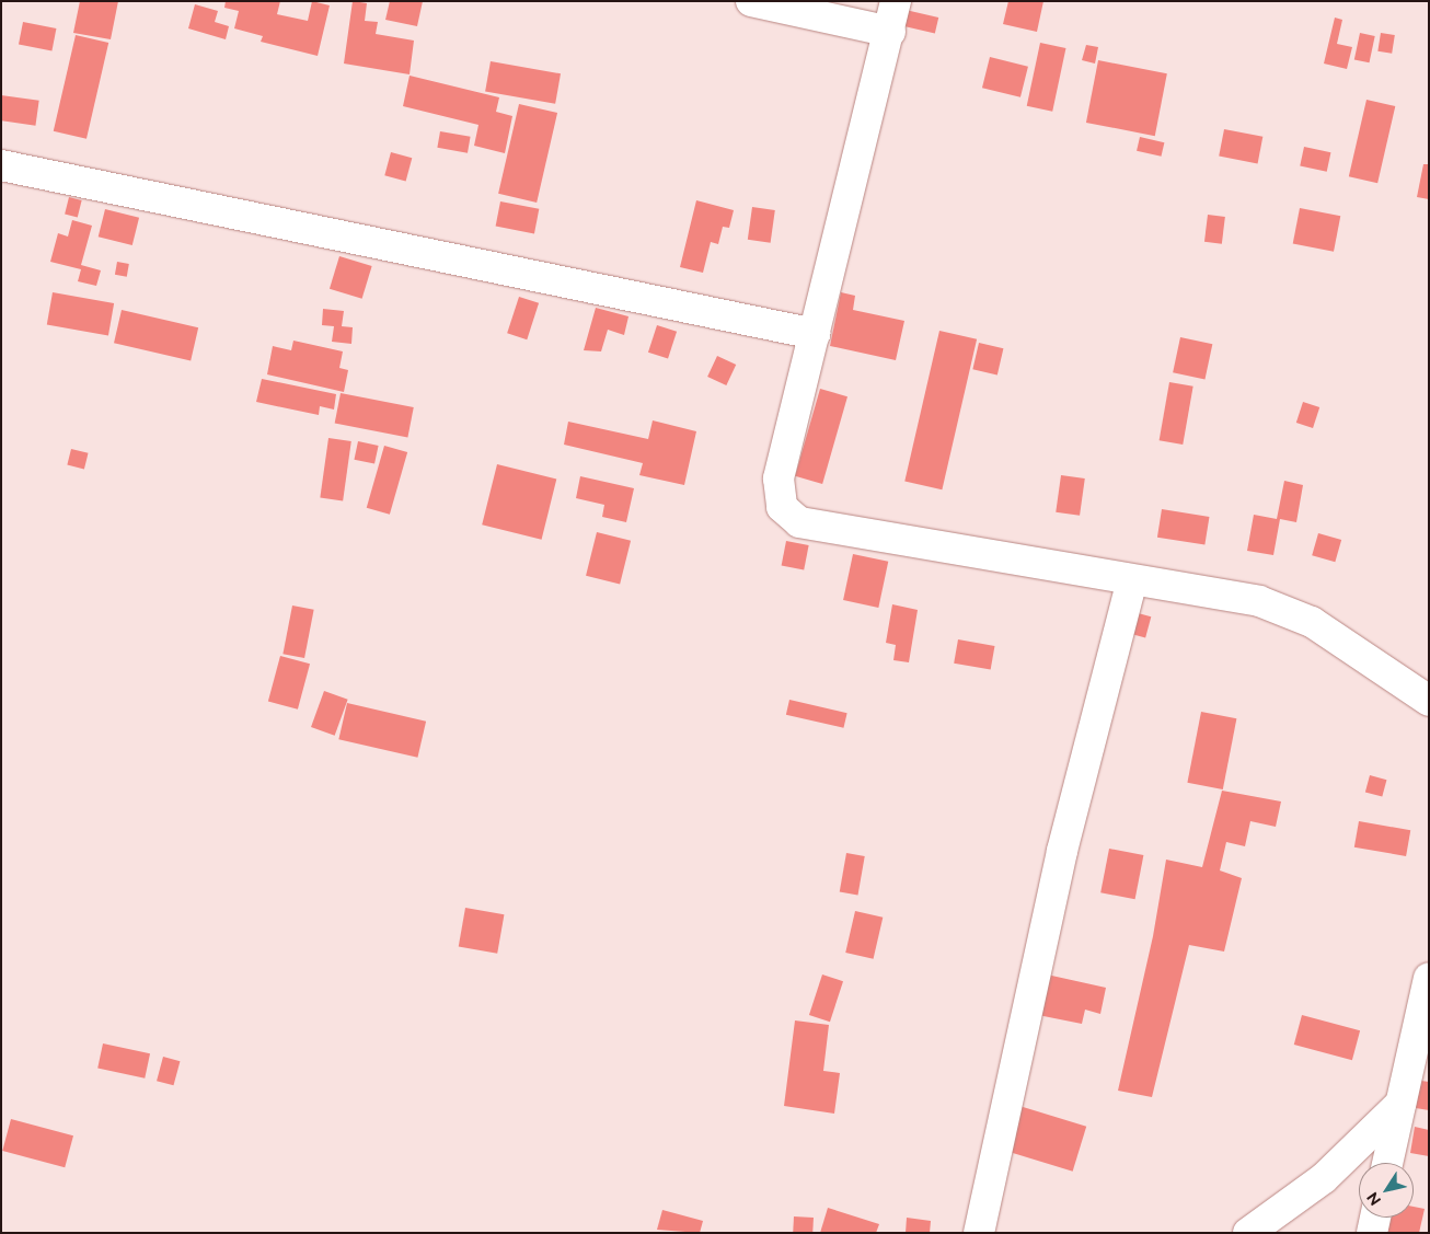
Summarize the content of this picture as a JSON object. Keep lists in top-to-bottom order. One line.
{"north":"bottom left"}
